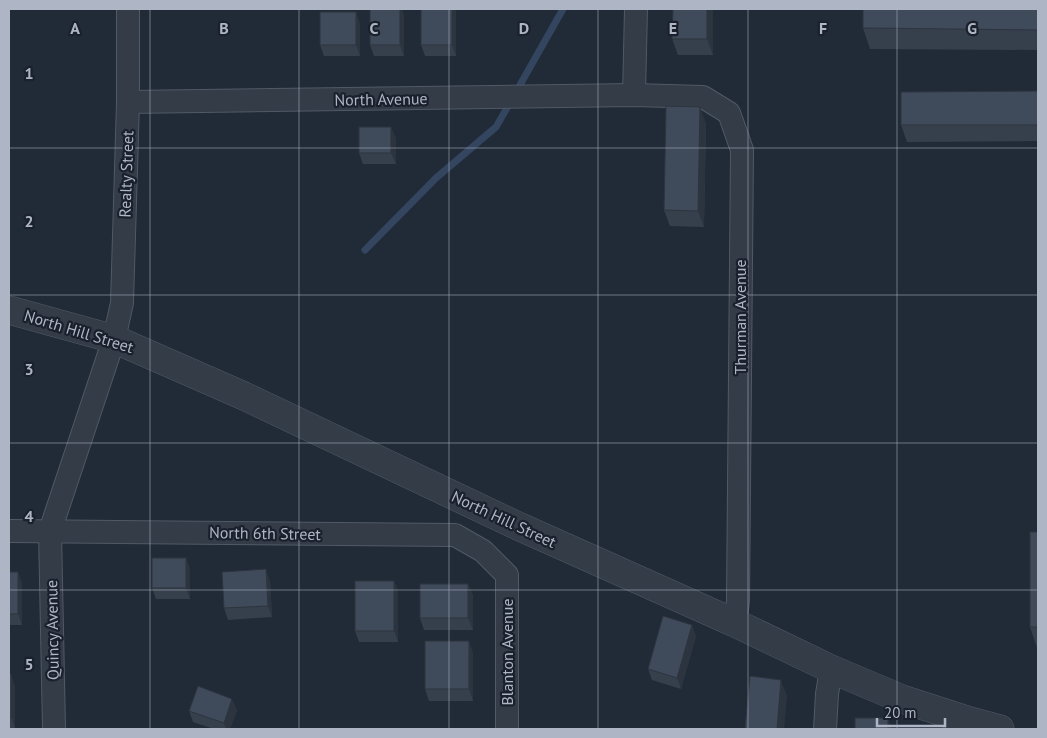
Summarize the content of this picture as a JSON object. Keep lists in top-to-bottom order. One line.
{"streets":{"street":["North Avenue","Realty Street","Thurman Avenue","North Hill Street","North 6th Street","Quincy Avenue","Blanton Avenue"]},"crossings":[["North Avenue","Realty Street"],["North Avenue","Thurman Avenue"],["Realty Street","North Hill Street"],["Realty Street","North 6th Street"],["Realty Street","Quincy Avenue"],["Thurman Avenue","North Hill Street"],["North 6th Street","Quincy Avenue"],["North 6th Street","Blanton Avenue"]],"scale_bar":"20 m","grid":{"columns":["A","B","C","D","E","F","G"],"rows":["1","2","3","4","5"]}}
